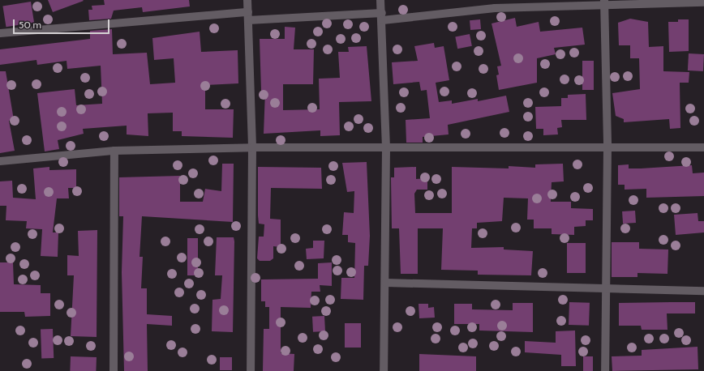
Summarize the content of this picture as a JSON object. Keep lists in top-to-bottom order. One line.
{"scale_bar":"50 m"}
